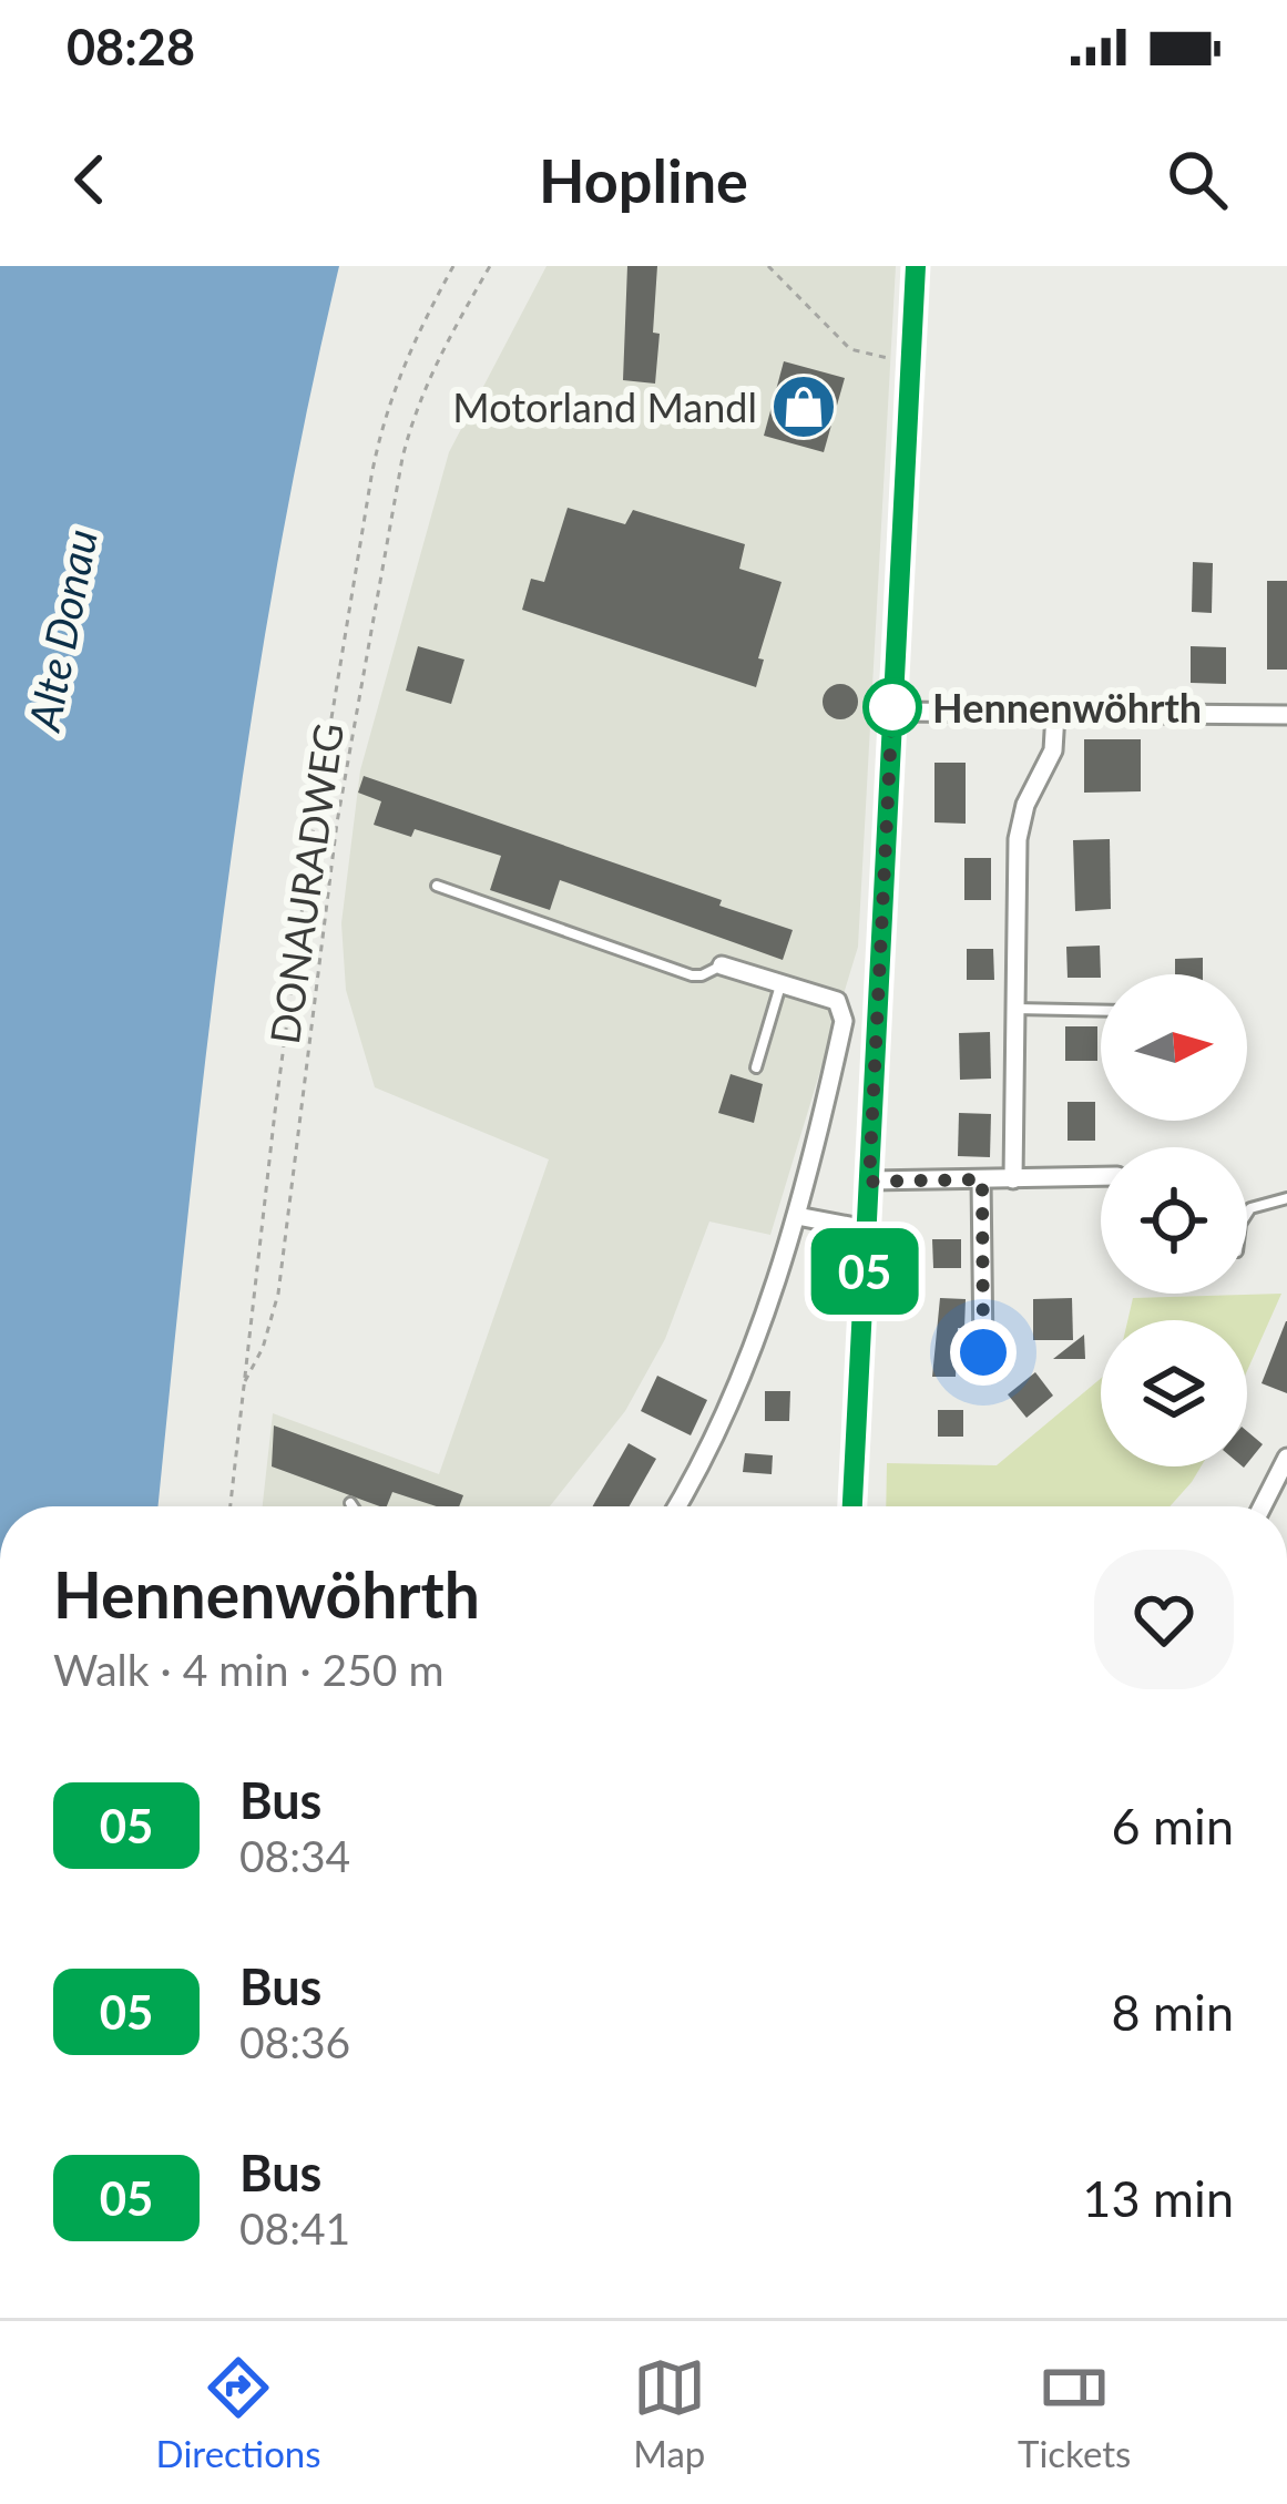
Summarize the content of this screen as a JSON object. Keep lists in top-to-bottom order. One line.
{"streets":{"path":["DONAURADWEG"]},"water":["Alte Donau"],"places":{"shop":["Motorland Mandl"],"other":["Hennenwöhrth"]},"lines":["bus line 05"],"north":"right","page":{"status":"08:28","header":"Hopline","on_map":"05","heading":["Hennenwöhrth","Walk · 4 min · 250 m"],"list":[{"mark":"05","name":"Bus","note":"08:34","value":"6 min"},{"mark":"05","name":"Bus","note":"08:36","value":"8 min"},{"mark":"05","name":"Bus","note":"08:41","value":"13 min"}],"tabs":["Directions","Map","Tickets"]}}
